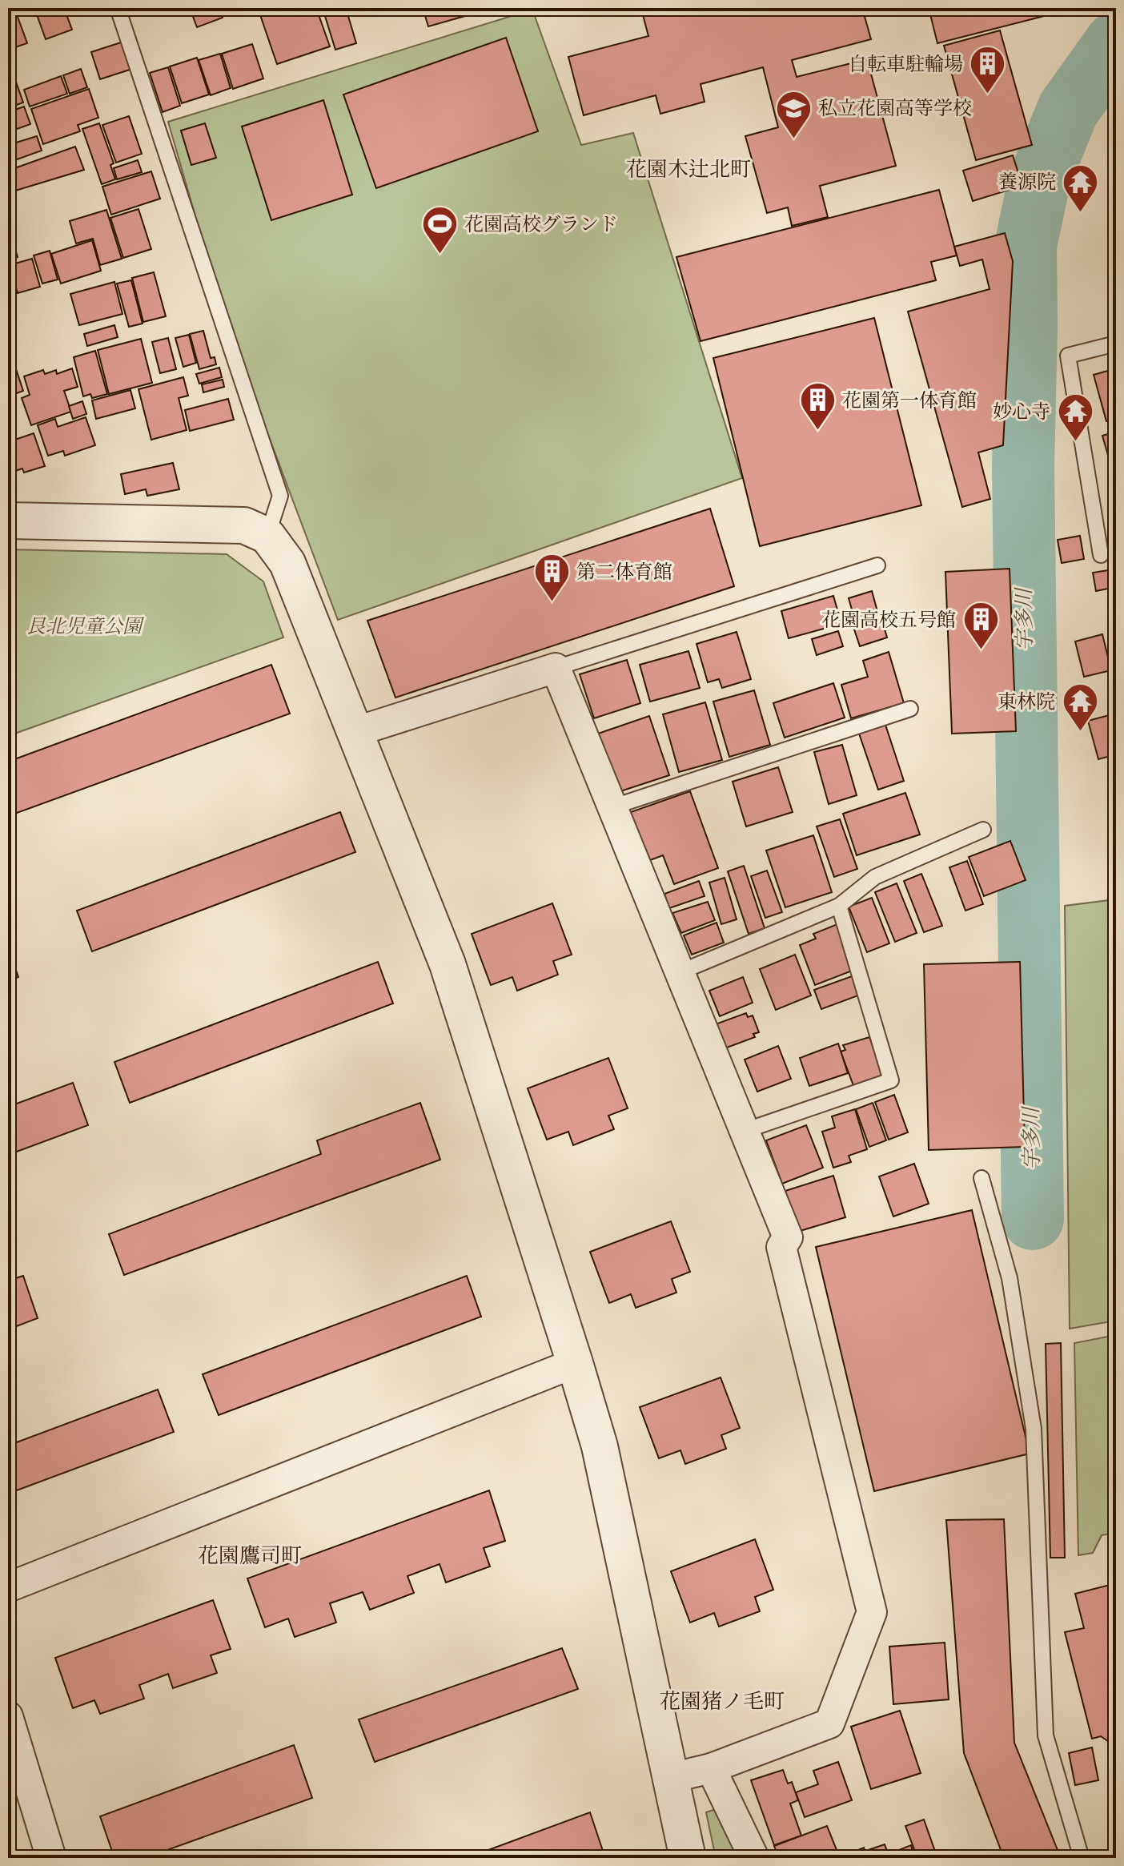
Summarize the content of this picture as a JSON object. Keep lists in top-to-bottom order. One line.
{"districts":["花園木辻北町","花園鷹司町","花園猪ノ毛町"],"water":["宇多川"],"parks":["艮北児童公園"],"places":{"building":["自転車駐輪場","花園第一体育館","第二体育館","花園高校五号館"],"school or university":["私立花園高等学校"],"temple":["養源院","妙心寺","東林院"],"sports":["花園高校グランド"]}}
